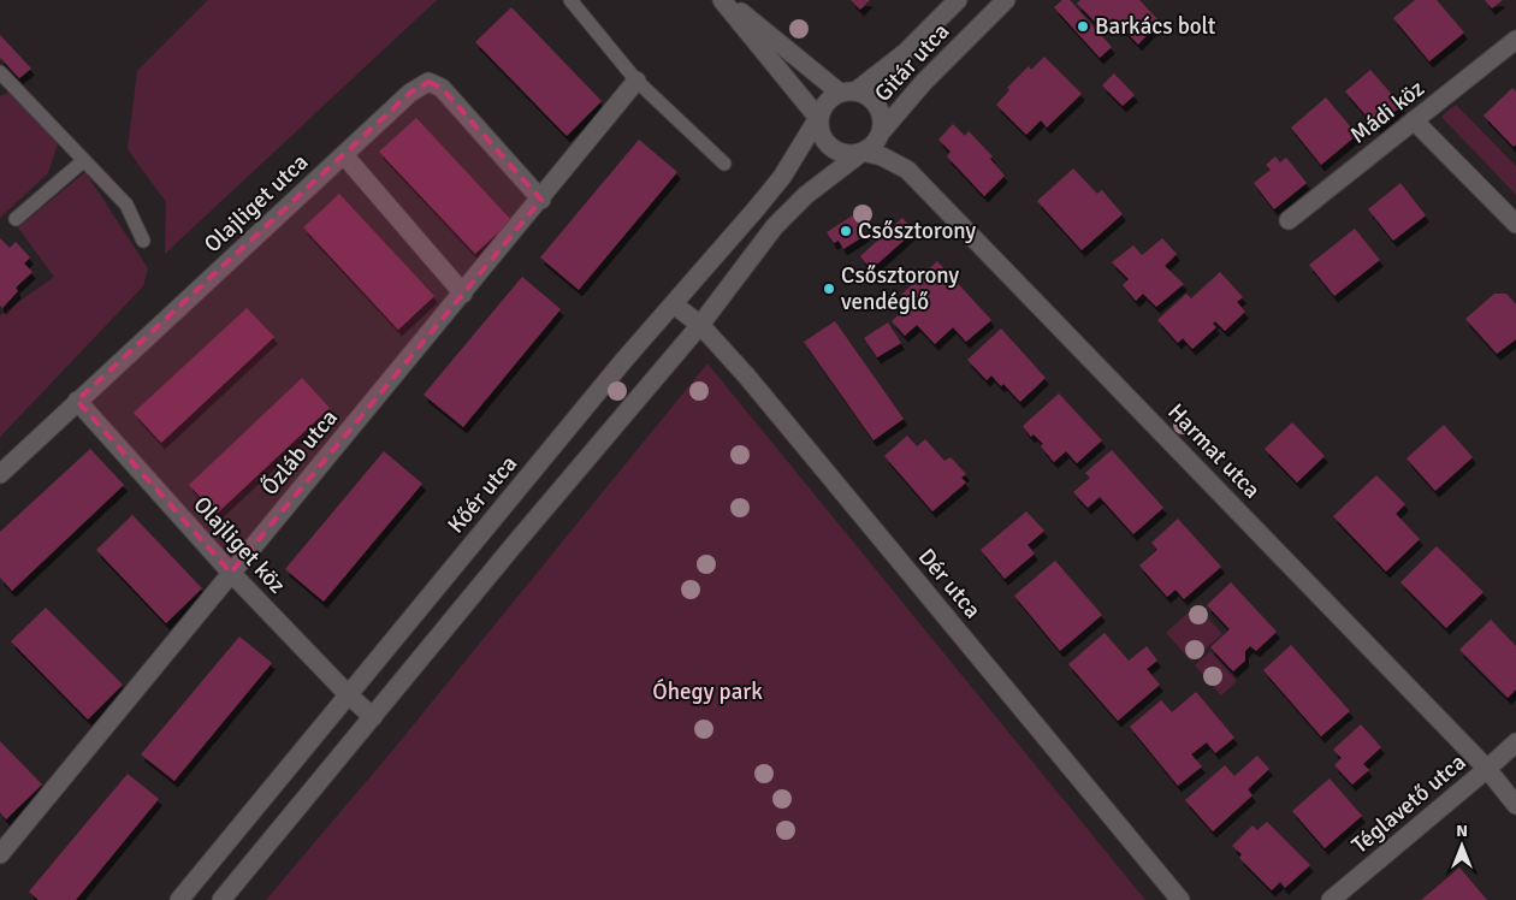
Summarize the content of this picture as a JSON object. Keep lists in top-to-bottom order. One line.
{"streets":{"street":["Gitár utca","Mádi köz","Olajliget utca","Harmat utca","Őzláb utca","Kőér utca","Olajliget köz","Dér utca","Téglavető utca"]},"crossings":[["Gitár utca","Harmat utca"],["Gitár utca","Kőér utca"],["Olajliget utca","Őzláb utca"],["Olajliget utca","Olajliget köz"],["Harmat utca","Kőér utca"],["Harmat utca","Téglavető utca"],["Őzláb utca","Olajliget köz"],["Kőér utca","Olajliget köz"],["Kőér utca","Dér utca"]],"parks":["Óhegy park"],"places":["Barkács bolt","Csősztorony","Csősztorony vendéglő"],"north":"top"}
